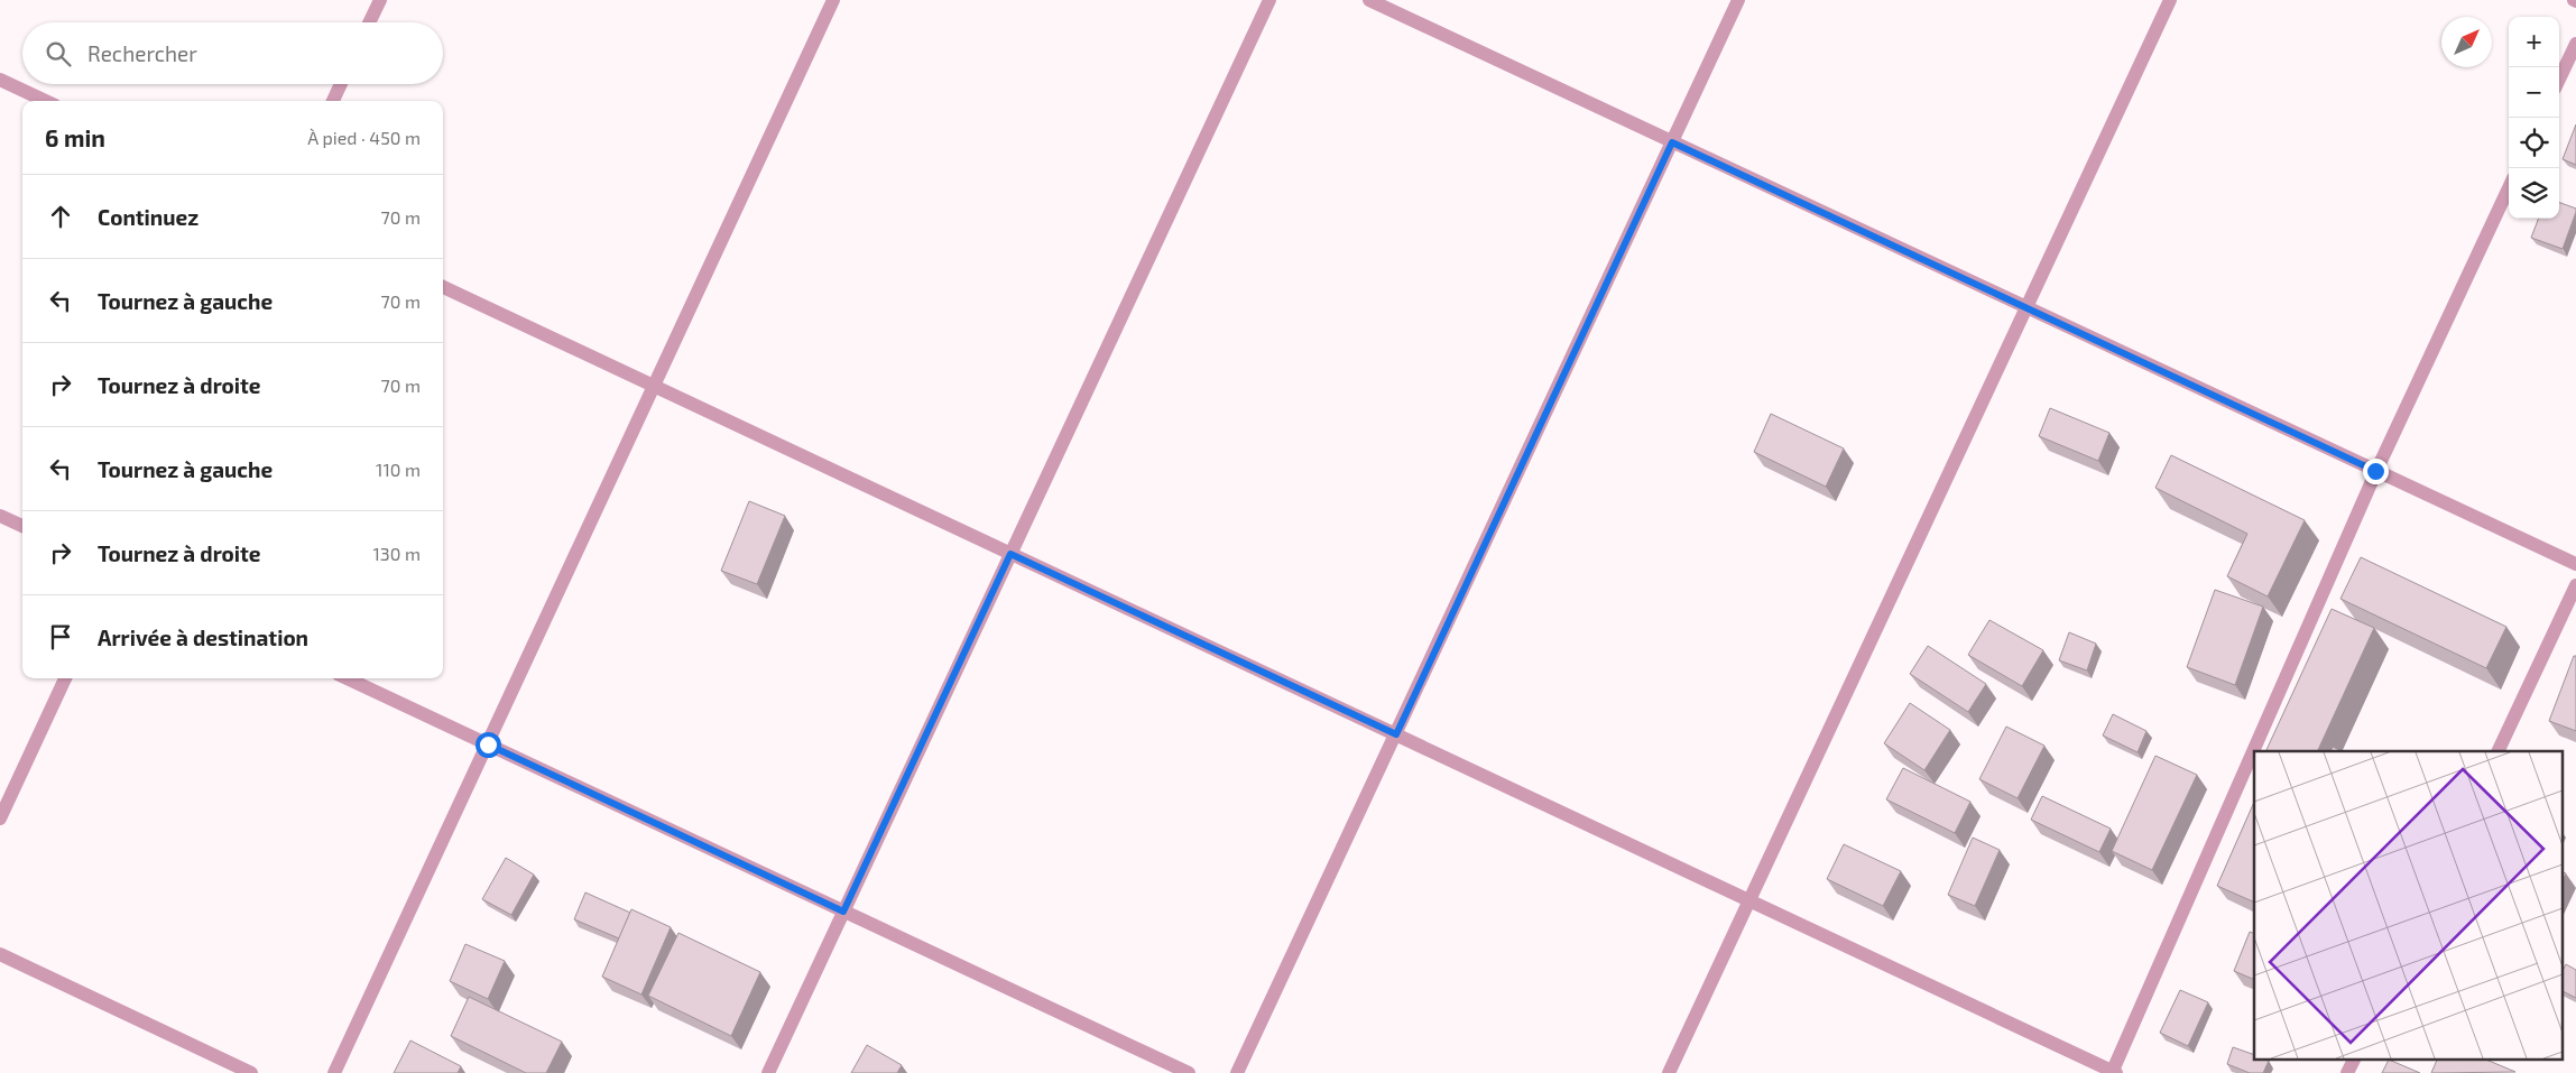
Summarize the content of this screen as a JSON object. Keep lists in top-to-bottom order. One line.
{"north":"top right","page":{"map_buttons":["+","−"],"search":"Rechercher","heading":["6 min","À pied · 450 m"],"list":[["Continuez","70 m"],["Tournez à gauche","70 m"],["Tournez à droite","70 m"],["Tournez à gauche","110 m"],["Tournez à droite","130 m"],"Arrivée à destination"]}}
